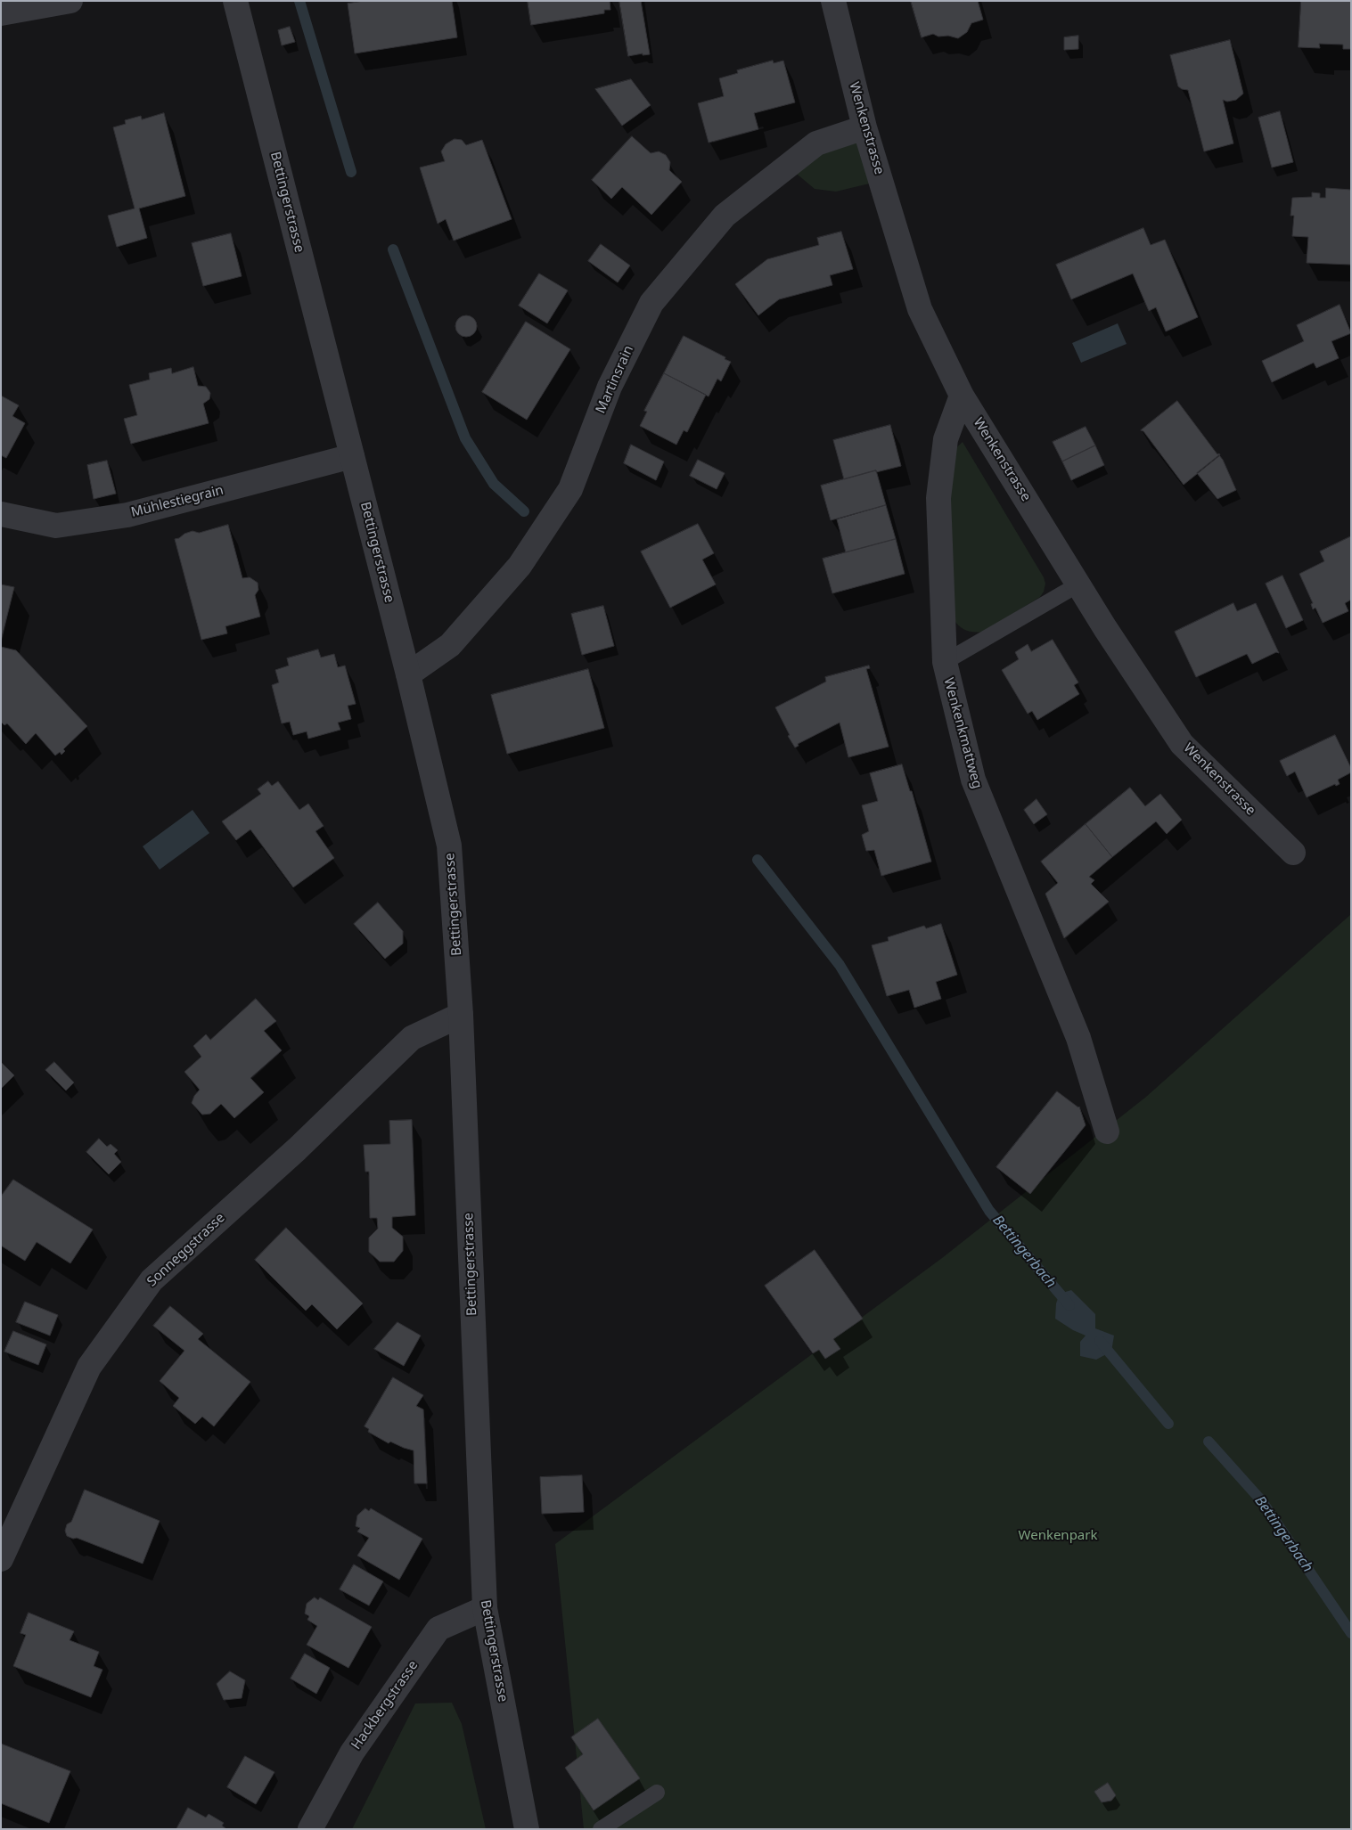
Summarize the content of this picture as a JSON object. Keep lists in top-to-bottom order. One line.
{"streets":{"street":["Wenkenstrasse","Bettingerstrasse","Martinsrain","Mühlestiegrain","Wenkenkmattweg","Sonneggstrasse","Hackbergstrasse"]},"crossings":[["Wenkenstrasse","Martinsrain"],["Wenkenstrasse","Wenkenkmattweg"],["Bettingerstrasse","Martinsrain"],["Bettingerstrasse","Mühlestiegrain"],["Bettingerstrasse","Sonneggstrasse"],["Bettingerstrasse","Hackbergstrasse"]],"water":["Bettingerbach"],"parks":["Wenkenpark"]}
